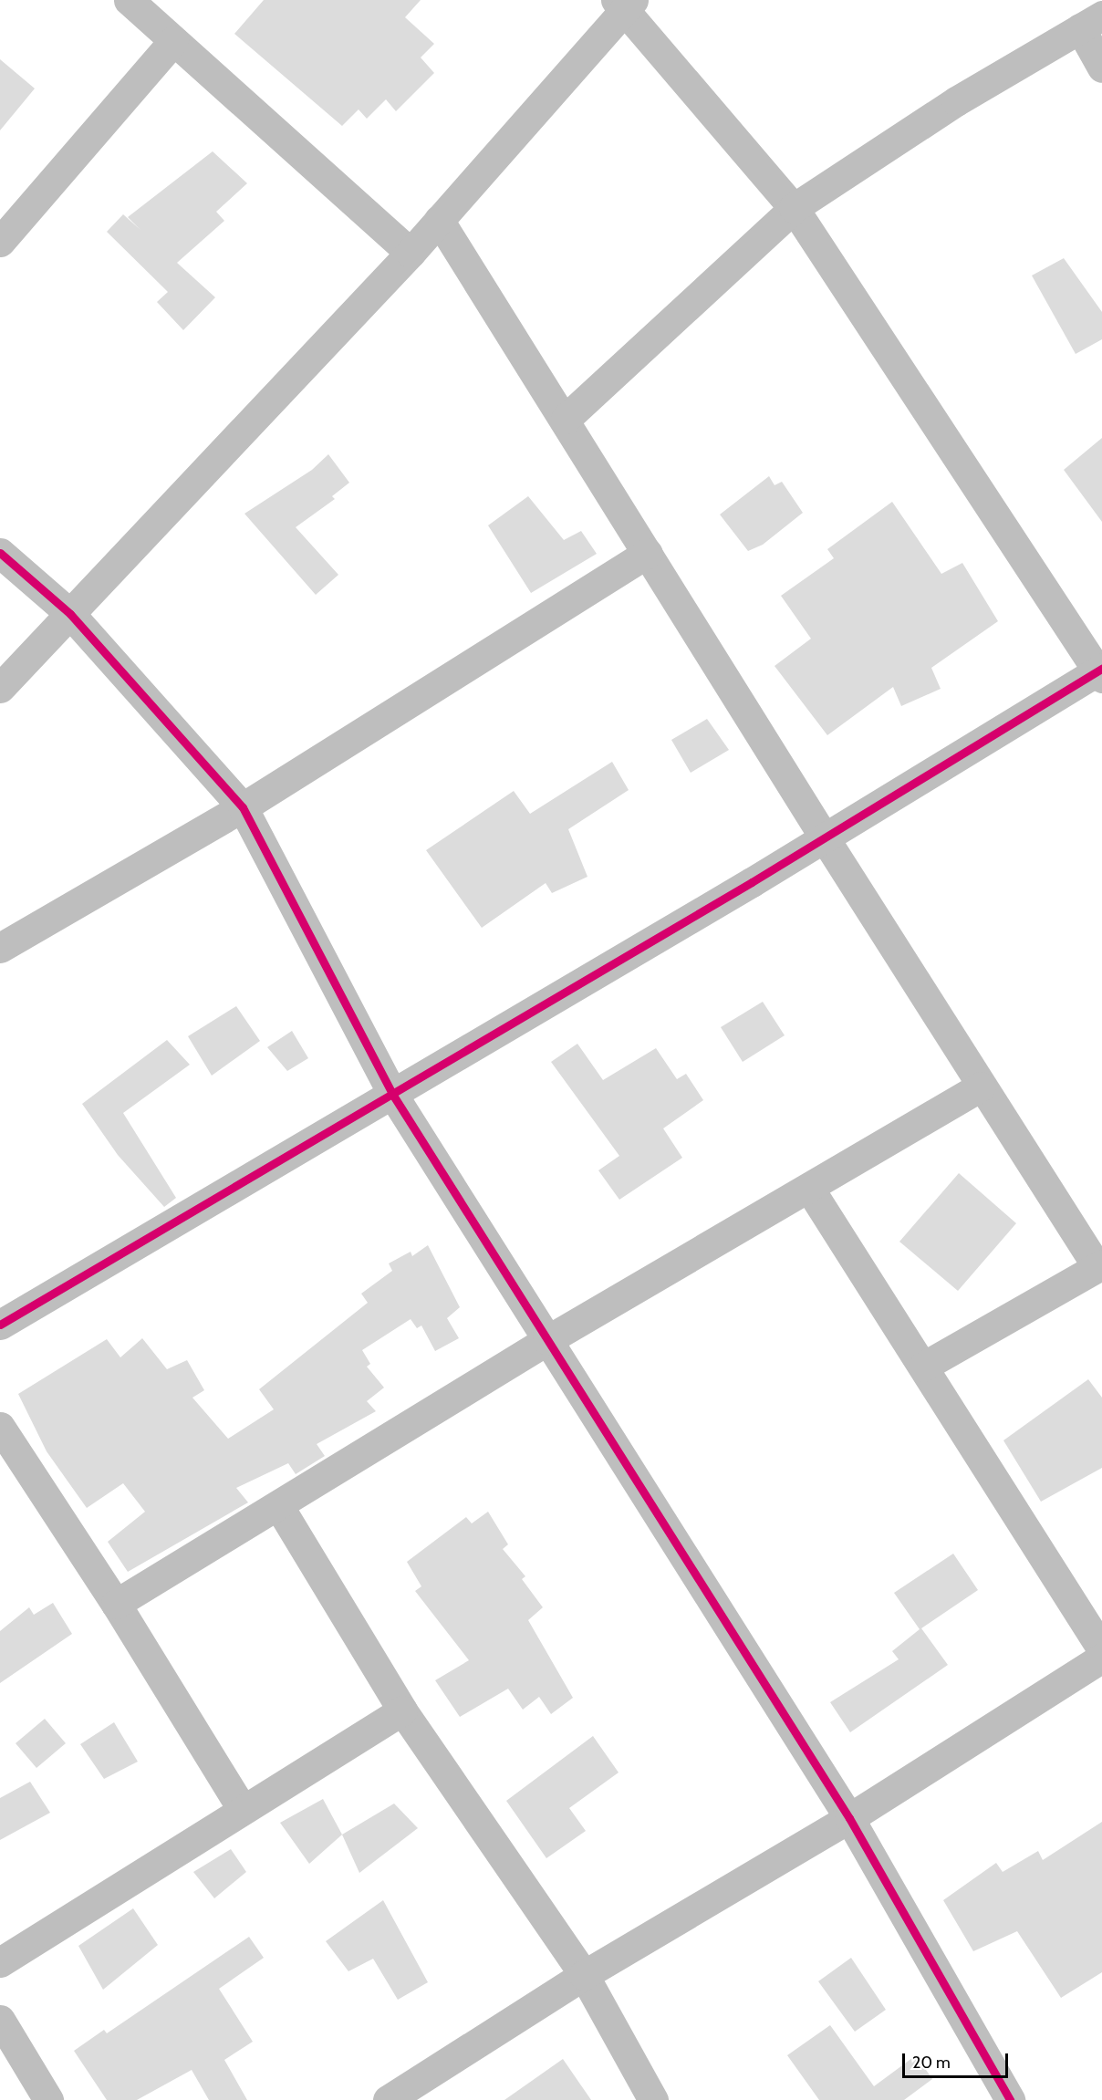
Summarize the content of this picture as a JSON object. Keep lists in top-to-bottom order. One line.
{"scale_bar":"20 m"}
